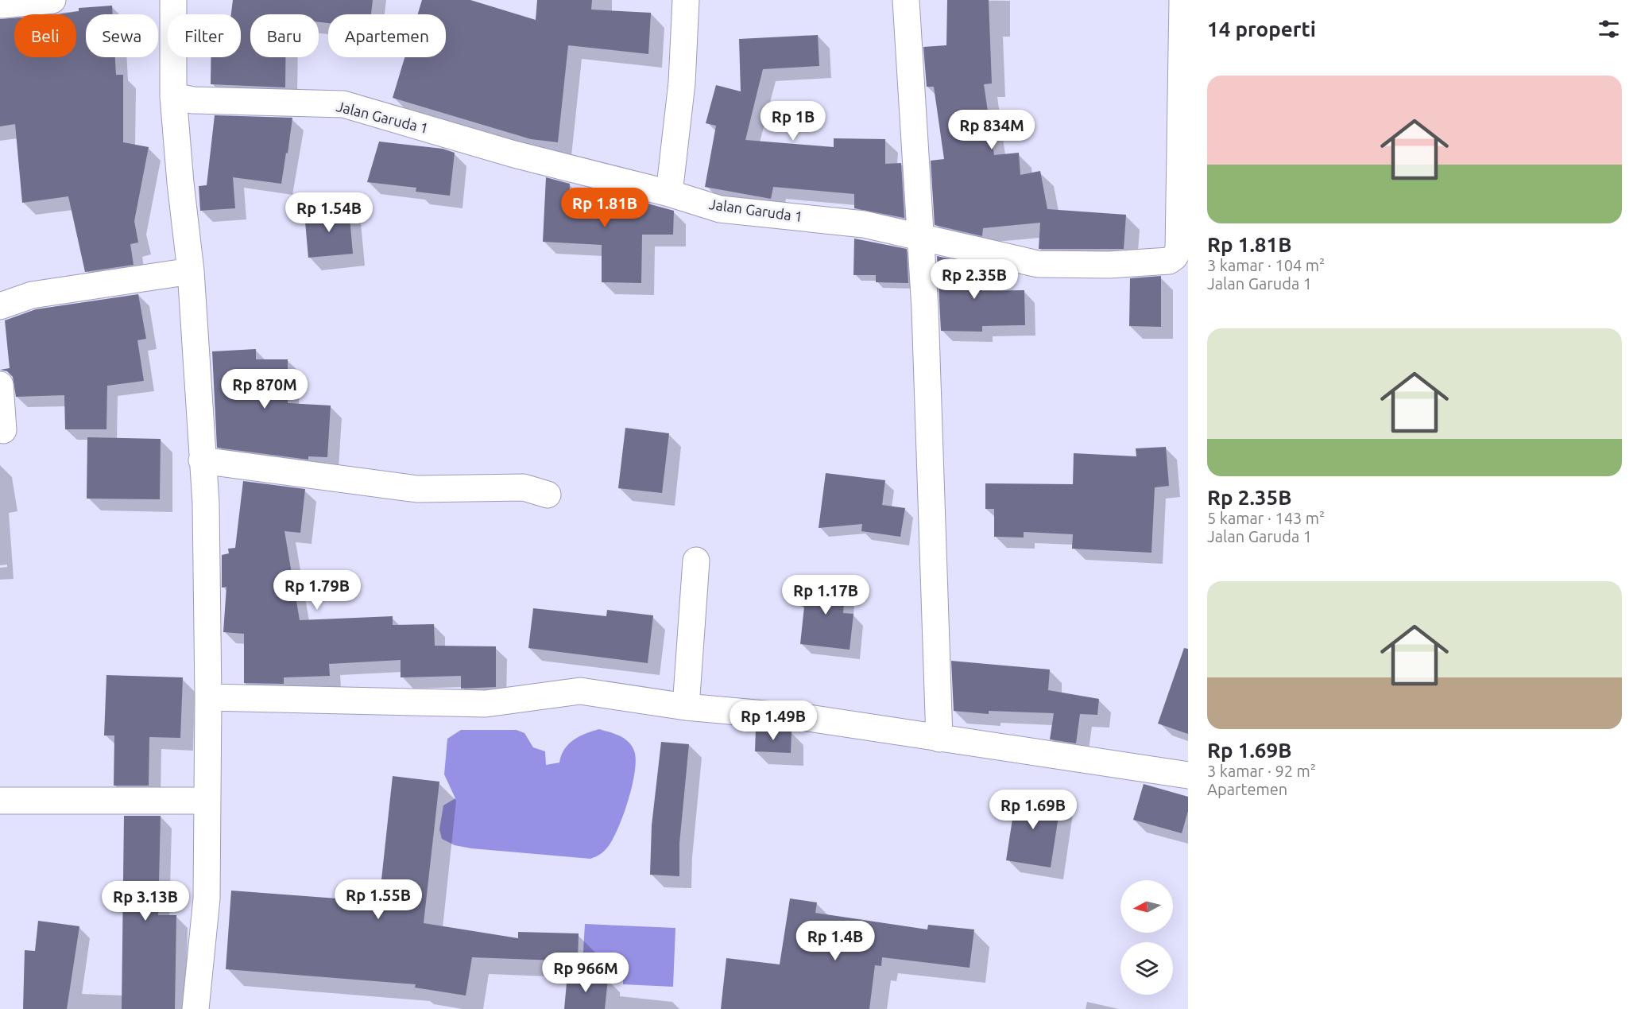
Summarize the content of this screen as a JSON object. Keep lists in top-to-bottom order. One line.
{"streets":{"street":["Jalan Garuda 1"]},"north":"left","page":{"heading":"14 properti","chip":["Beli","Sewa","Filter","Baru","Apartemen"],"list":[{"name":"Rp 1.81B","note":"3 kamar · 104 m² · Jalan Garuda 1"},{"name":"Rp 2.35B","note":"5 kamar · 143 m² · Jalan Garuda 1"},{"name":"Rp 1.69B","note":"3 kamar · 92 m² · Apartemen"}],"price":["Rp 1B","Rp 834M","Rp 1.81B","Rp 1.54B","Rp 2.35B","Rp 870M","Rp 1.79B","Rp 1.17B","Rp 1.49B","Rp 1.69B","Rp 1.55B","Rp 3.13B","Rp 1.4B","Rp 966M"]}}
